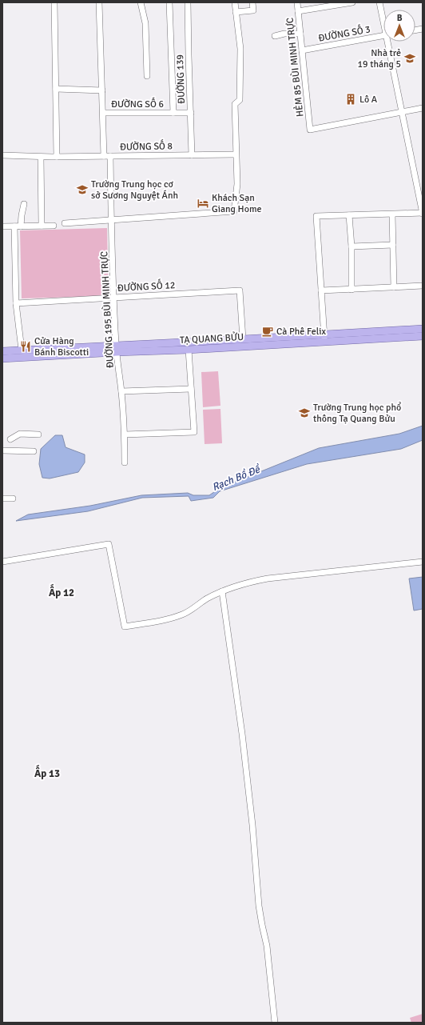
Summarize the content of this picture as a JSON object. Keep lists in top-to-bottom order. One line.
{"streets":{"main road":["TẠ QUANG BỬU"],"street":["ĐƯỜNG SỐ 3","HẺM 85 BÙI MINH TRỰC","ĐƯỜNG 139","ĐƯỜNG SỐ 6","ĐƯỜNG SỐ 8","ĐƯỜNG SỐ 12","ĐƯỜNG 195 BÙI MINH TRỰC"]},"crossings":[["ĐƯỜNG SỐ 3","HẺM 85 BÙI MINH TRỰC"],["ĐƯỜNG 139","ĐƯỜNG SỐ 6"],["ĐƯỜNG 139","ĐƯỜNG SỐ 8"],["ĐƯỜNG SỐ 8","ĐƯỜNG 195 BÙI MINH TRỰC"],["ĐƯỜNG SỐ 12","ĐƯỜNG 195 BÙI MINH TRỰC"],["ĐƯỜNG SỐ 12","TẠ QUANG BỬU"],["ĐƯỜNG 195 BÙI MINH TRỰC","TẠ QUANG BỬU"]],"districts":["Ấp 12","Ấp 13"],"water":["Rạch Bồ Đề"],"places":{"school or university":["Nhà trẻ 19 tháng 5","Trường Trung học cơ sở Sương Nguyệt Ánh","Trường Trung học phổ thông Tạ Quang Bửu"],"building":["Lô A"],"hotel":["Khách Sạn Giang Home"],"cafe":["Cà Phê Felix"],"restaurant":["Cửa Hàng Bánh Biscotti"]},"north":"top"}
